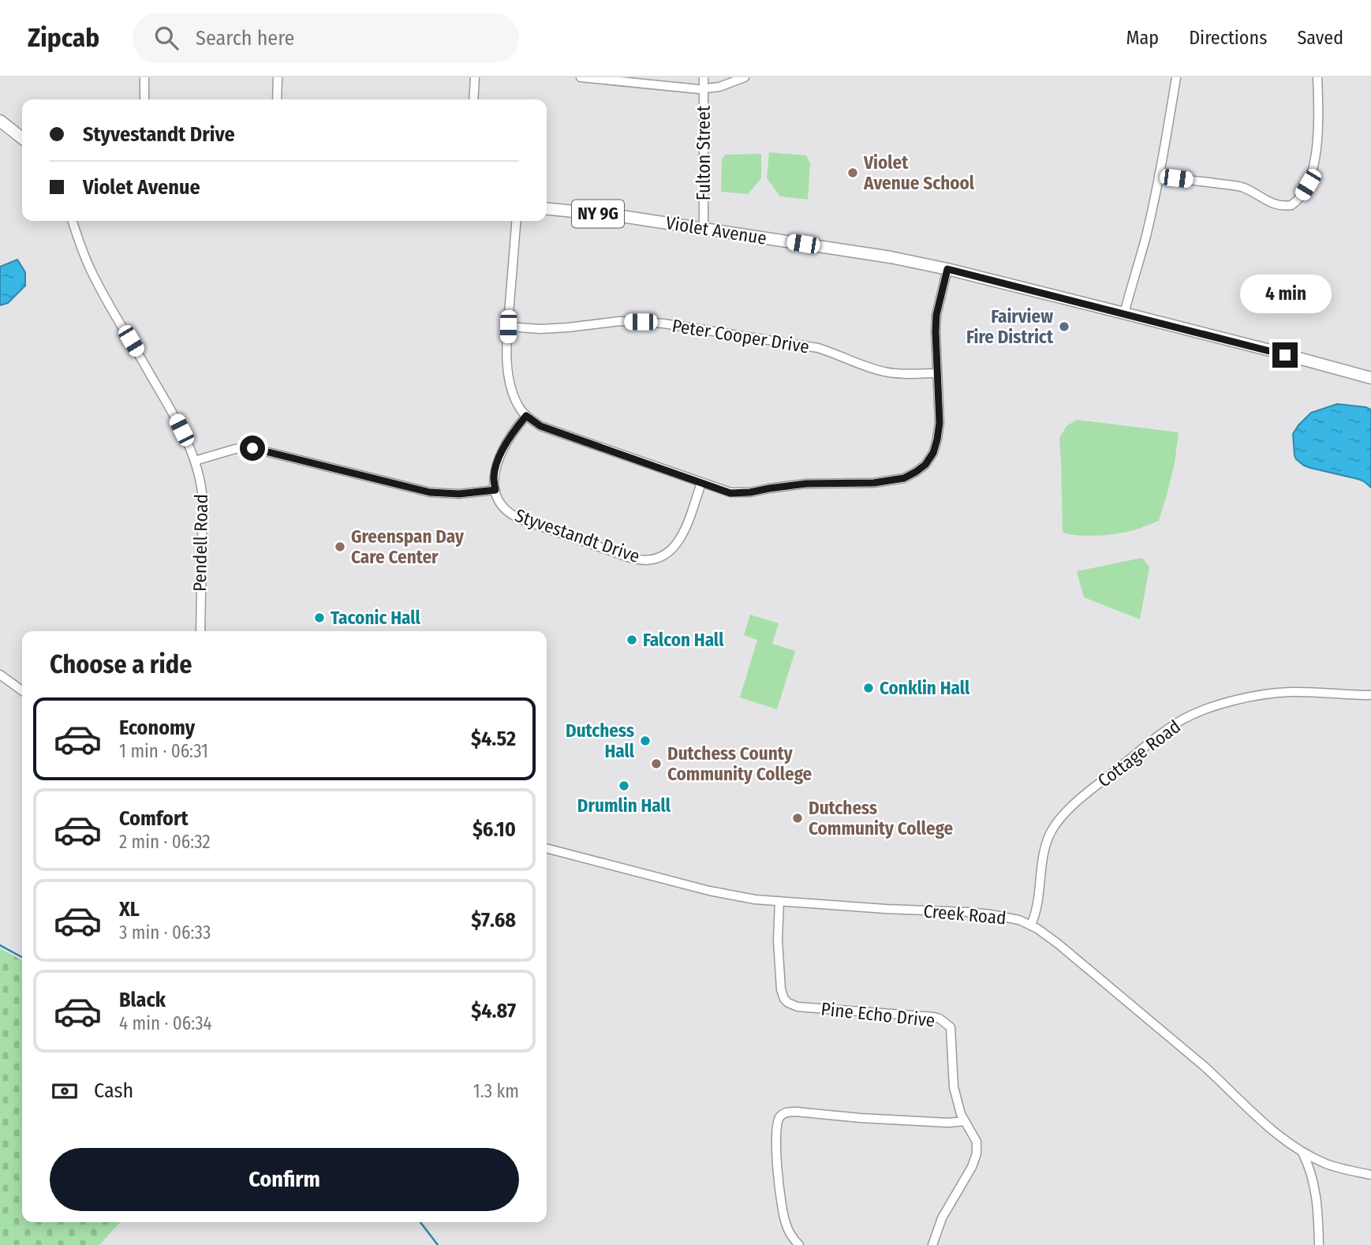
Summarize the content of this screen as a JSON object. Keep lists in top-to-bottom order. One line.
{"streets":{"main road":["NY 9G","Violet Avenue"],"street":["Fulton Street","Peter Cooper Drive","Styvestandt Drive","Pendell Road","Cottage Road","Creek Road","Pine Echo Drive"]},"crossings":[["Fulton Street","Violet Avenue"],["Cottage Road","Creek Road"],["Creek Road","Pine Echo Drive"]],"places":["Violet Avenue School","Fairview Fire District","Greenspan Day Care Center","Taconic Hall","Falcon Hall","Conklin Hall","Dutchess Hall","Dutchess County Community College","Drumlin Hall","Dutchess Community College"],"page":{"header":"Zipcab","search":"Search here","nav":["Map","Directions","Saved"],"banner":["Styvestandt Drive","Violet Avenue"],"bubble":"4 min","heading":"Choose a ride","list":[{"name":"Economy","note":"1 min · 06:31","value":"$4.52"},{"name":"Comfort","note":"2 min · 06:32","value":"$6.10"},{"name":"XL","note":"3 min · 06:33","value":"$7.68"},{"name":"Black","note":"4 min · 06:34","value":"$4.87"}],"pay":["Cash","1.3 km"],"buttons":"Confirm"}}
